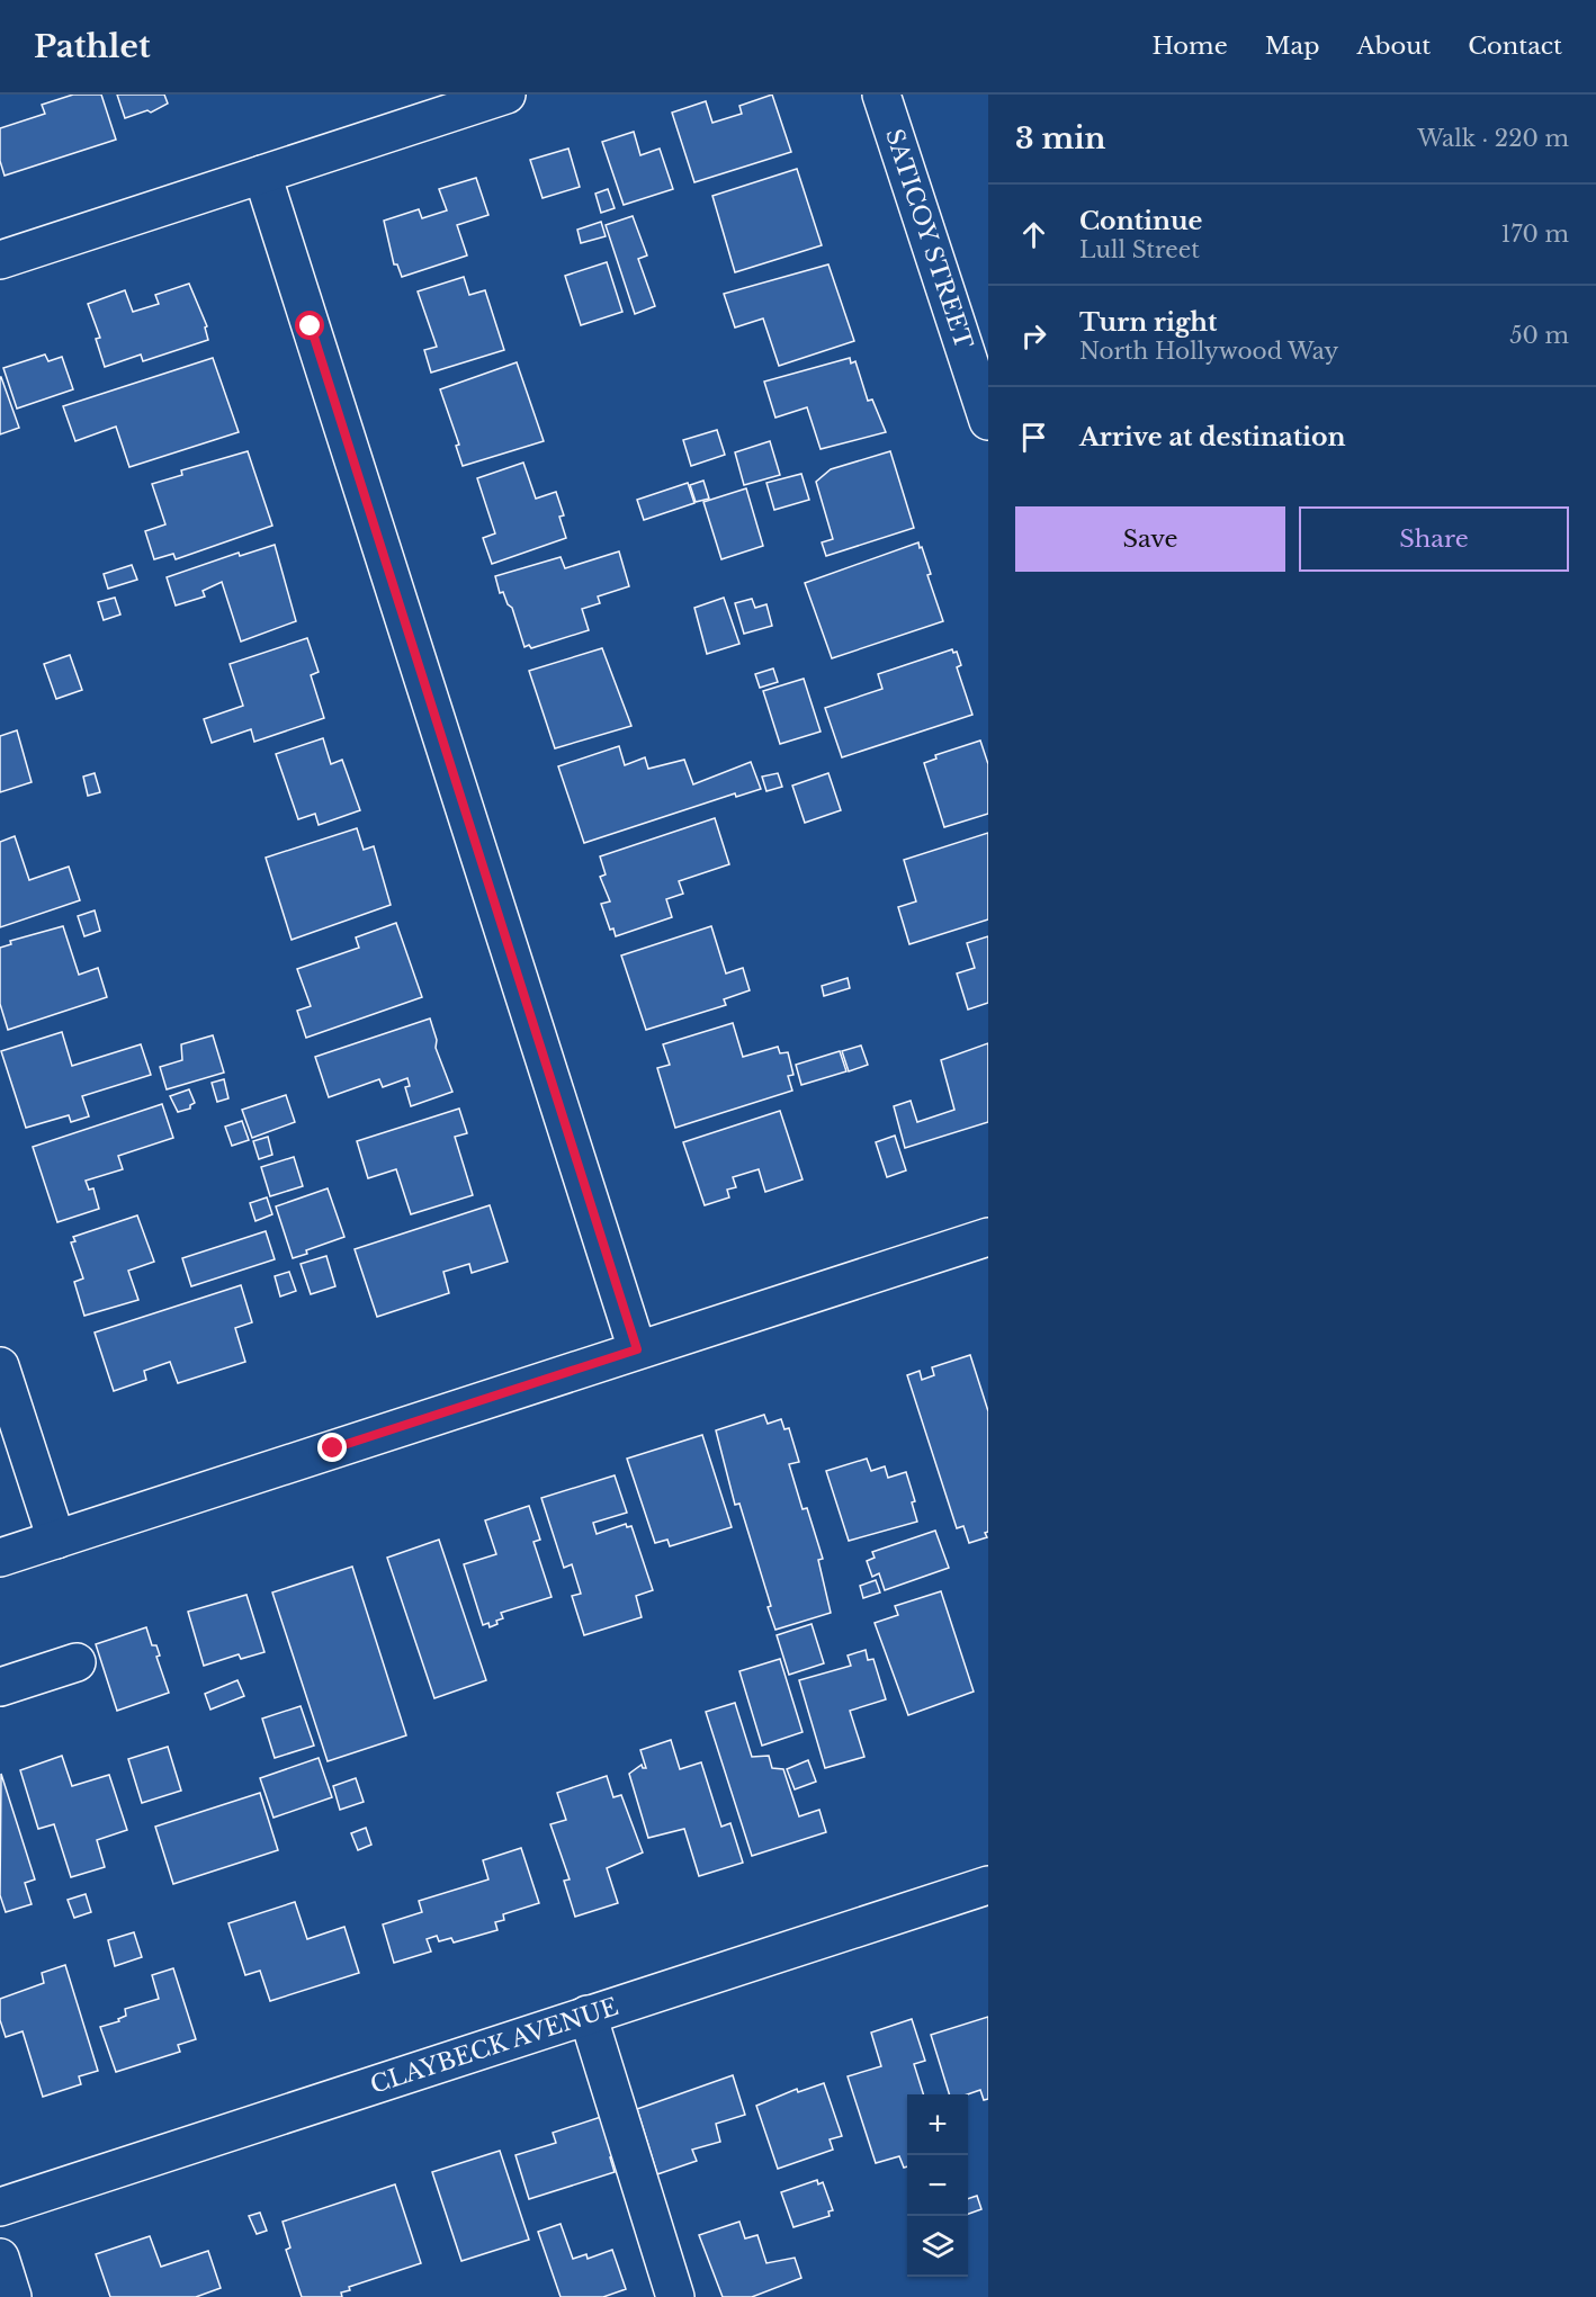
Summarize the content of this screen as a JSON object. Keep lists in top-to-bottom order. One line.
{"streets":{"street":["SATICOY STREET","CLAYBECK AVENUE"]},"page":{"header":"Pathlet","nav":["Home","Map","About","Contact"],"heading":["3 min","Walk · 220 m"],"list":[["Continue","Lull Street","170 m"],["Turn right","North Hollywood Way","50 m"],"Arrive at destination"],"buttons":["Save","Share"],"map_buttons":["+","−"]}}
